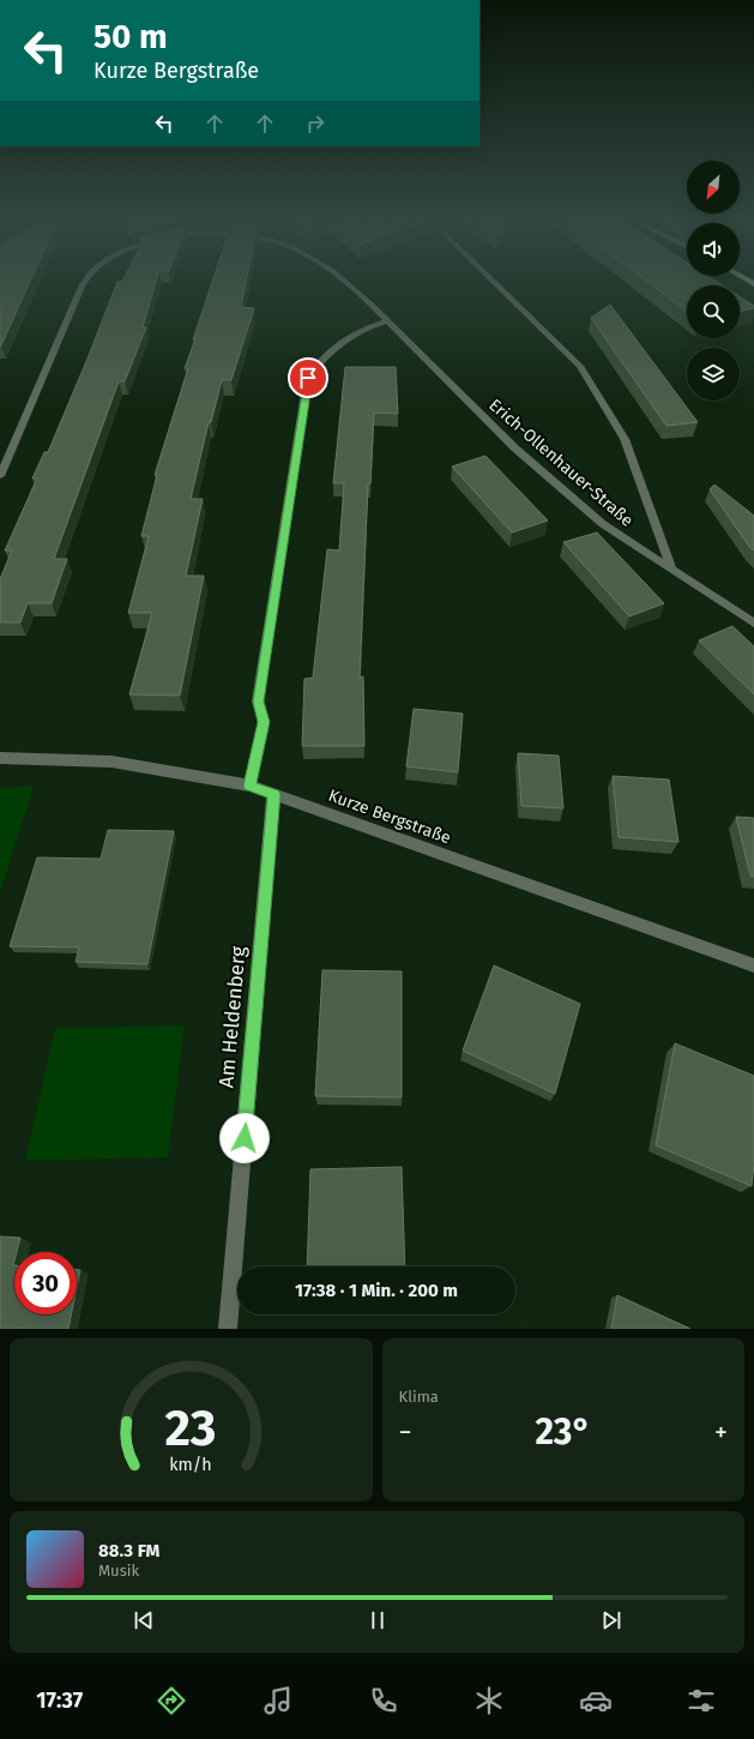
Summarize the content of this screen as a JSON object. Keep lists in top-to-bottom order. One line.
{"streets":{"street":["Erich-Ollenhauer-Straße","Kurze Bergstraße","Am Heldenberg"]},"crossings":[["Kurze Bergstraße","Am Heldenberg"]],"north":"bottom left","page":{"turn":["50 m","Kurze Bergstraße"],"limit":"30","trip":"17:38 · 1 Min. · 200 m","tile":"Klima","heat":["−","23°","+"],"song":["88.3 FM","Musik"],"tabs":"17:37","gauge":["23","km/h"]}}
